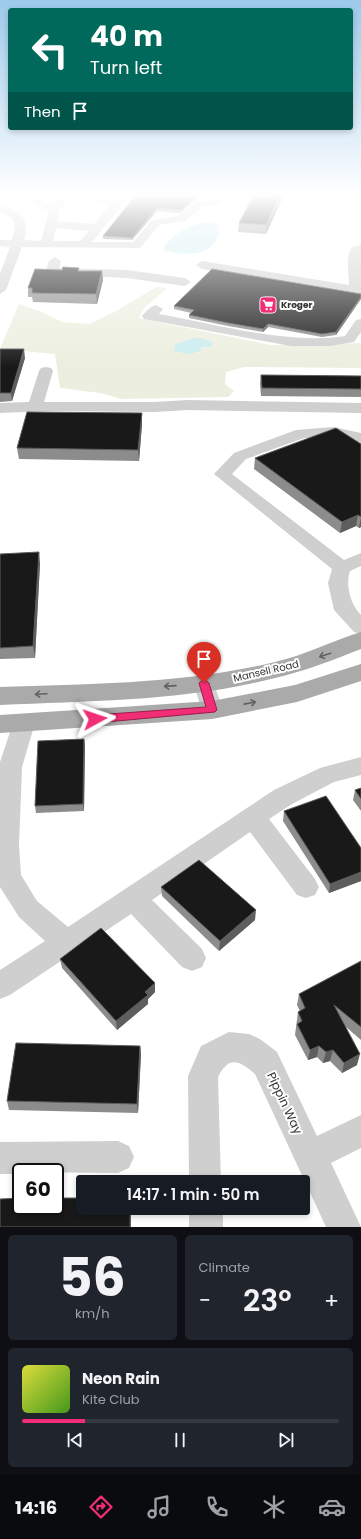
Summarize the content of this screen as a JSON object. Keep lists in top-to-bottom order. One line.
{"streets":{"main road":["Mansell Road"],"street":["Pippin Way"]},"places":{"supermarket":["Kroger"]},"page":{"turn":["40 m","Turn left"],"then":"Then","limit":"60","trip":"14:17 · 1 min · 50 m","tile":[["56","km/h"],"Climate"],"heat":["−","23°","+"],"song":["Neon Rain","Kite Club"],"tabs":"14:16"}}
